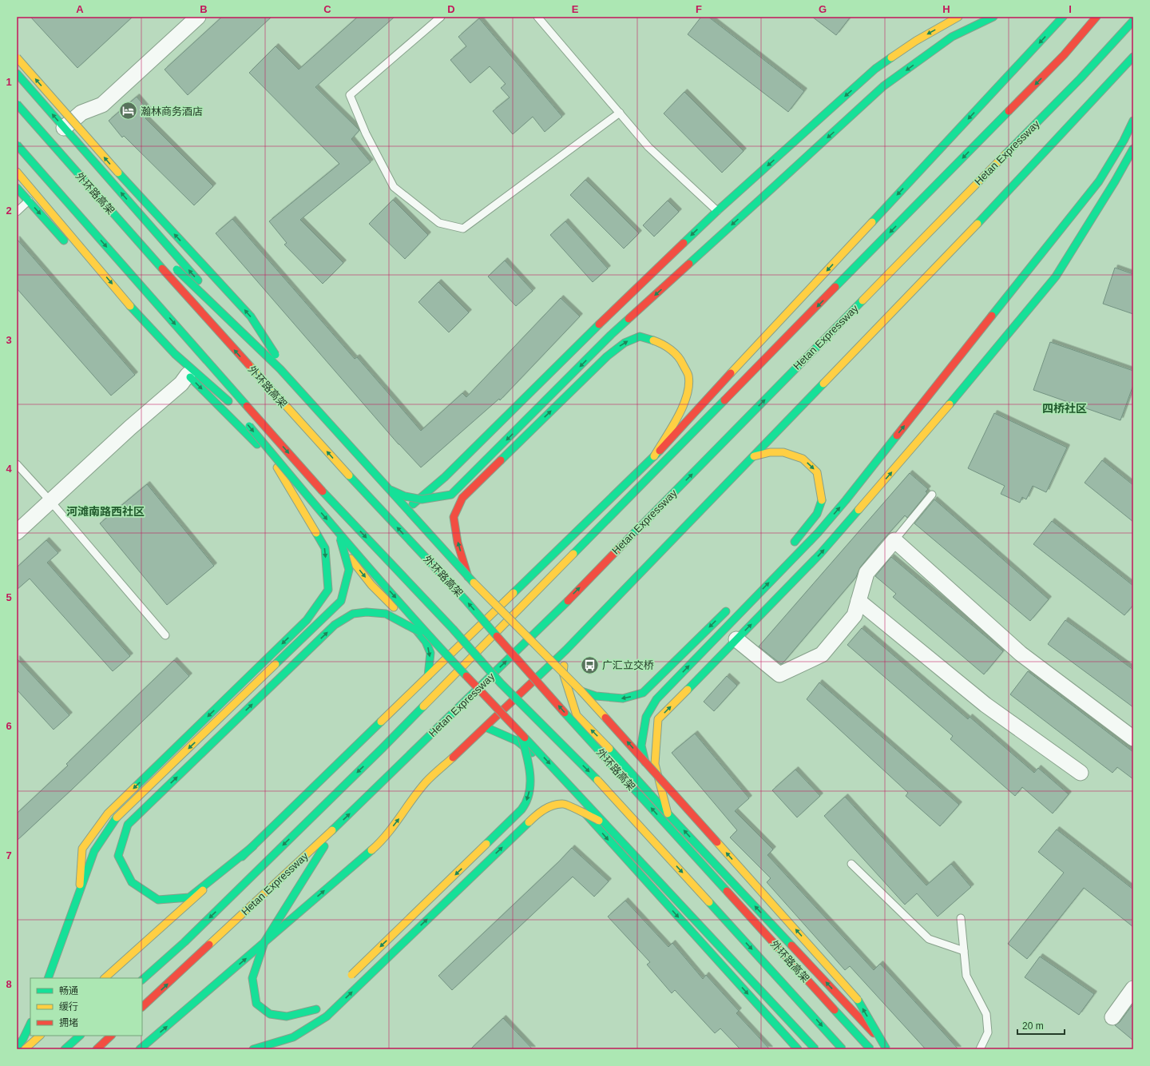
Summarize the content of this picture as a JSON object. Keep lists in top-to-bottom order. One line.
{"streets":{"main road":["Hetan Expressway","外环路高架"]},"districts":["四桥社区","河滩南路西社区"],"places":{"hotel":["瀚林商务酒店"],"bus stop":["广汇立交桥"]},"legend":["畅通","缓行","拥堵"],"scale_bar":"20 m","grid":{"columns":["A","B","C","D","E","F","G","H","I"],"rows":["1","2","3","4","5","6","7","8"]}}
